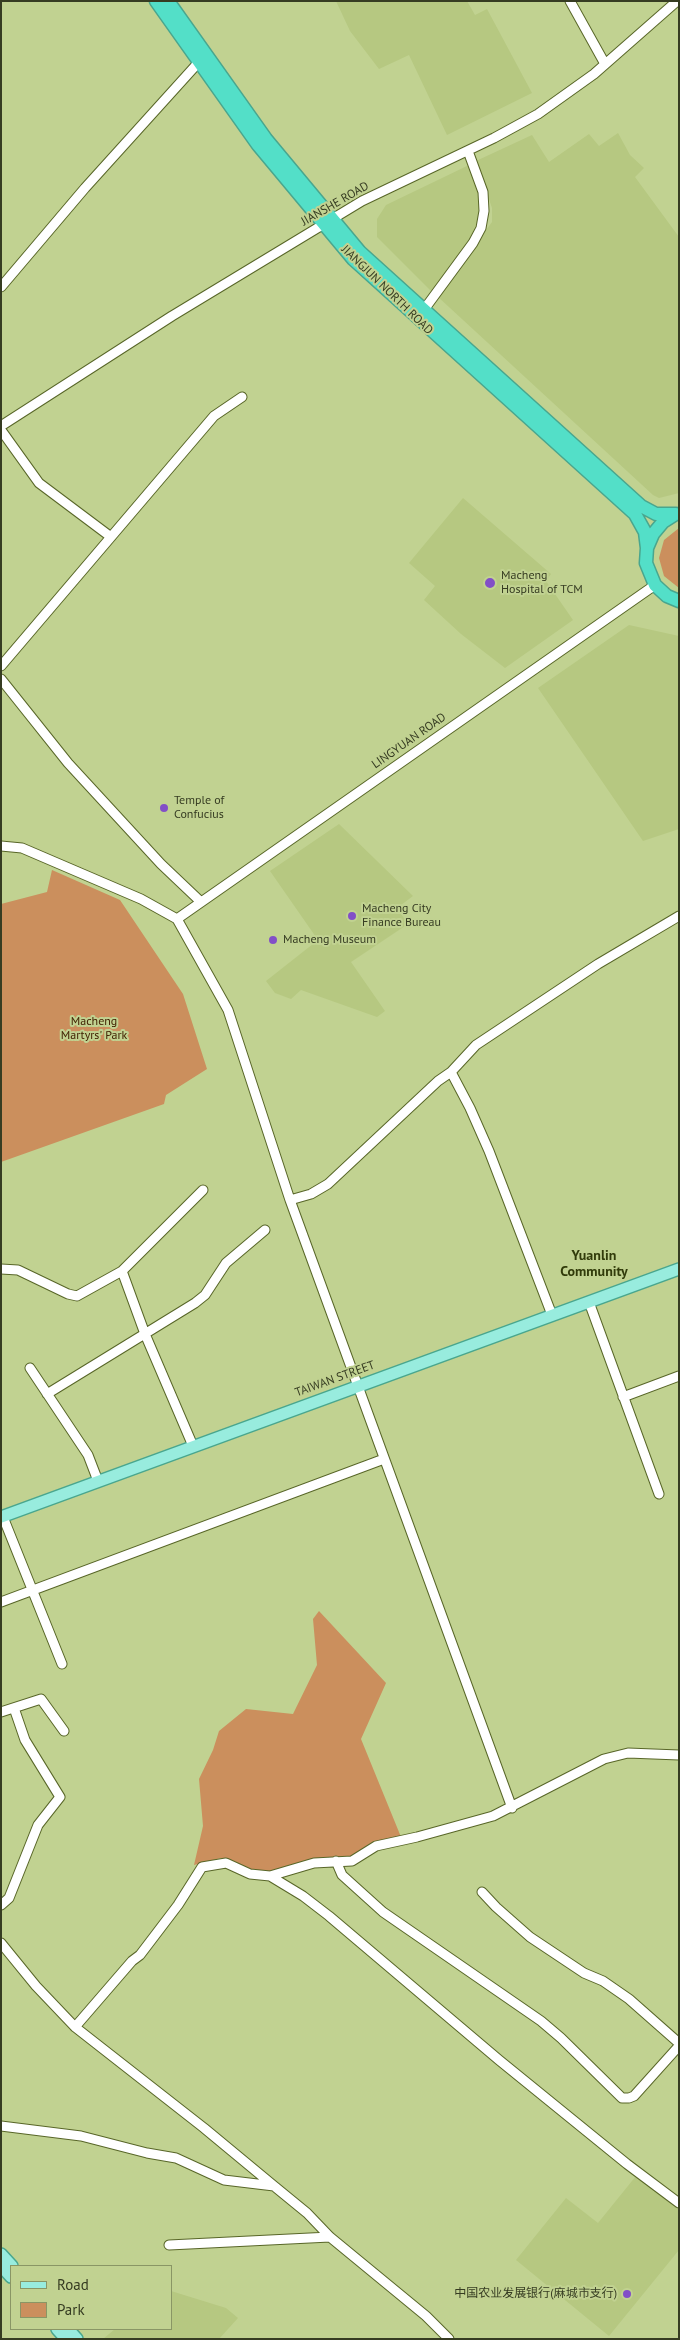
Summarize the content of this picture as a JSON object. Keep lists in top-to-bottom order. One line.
{"streets":{"highway":["JIANGJUN NORTH ROAD"],"main road":["TAIWAN STREET"],"street":["JIANSHE ROAD","LINGYUAN ROAD"]},"crossings":[["JIANSHE ROAD","JIANGJUN NORTH ROAD"],["JIANGJUN NORTH ROAD","LINGYUAN ROAD"]],"districts":["Yuanlin Community"],"parks":["Macheng Martyrs' Park"],"places":["Macheng Hospital of TCM","Temple of Confucius","Macheng City Finance Bureau","Macheng Museum","中国农业发展银行(麻城市支行)"],"legend":["Road","Park"]}
